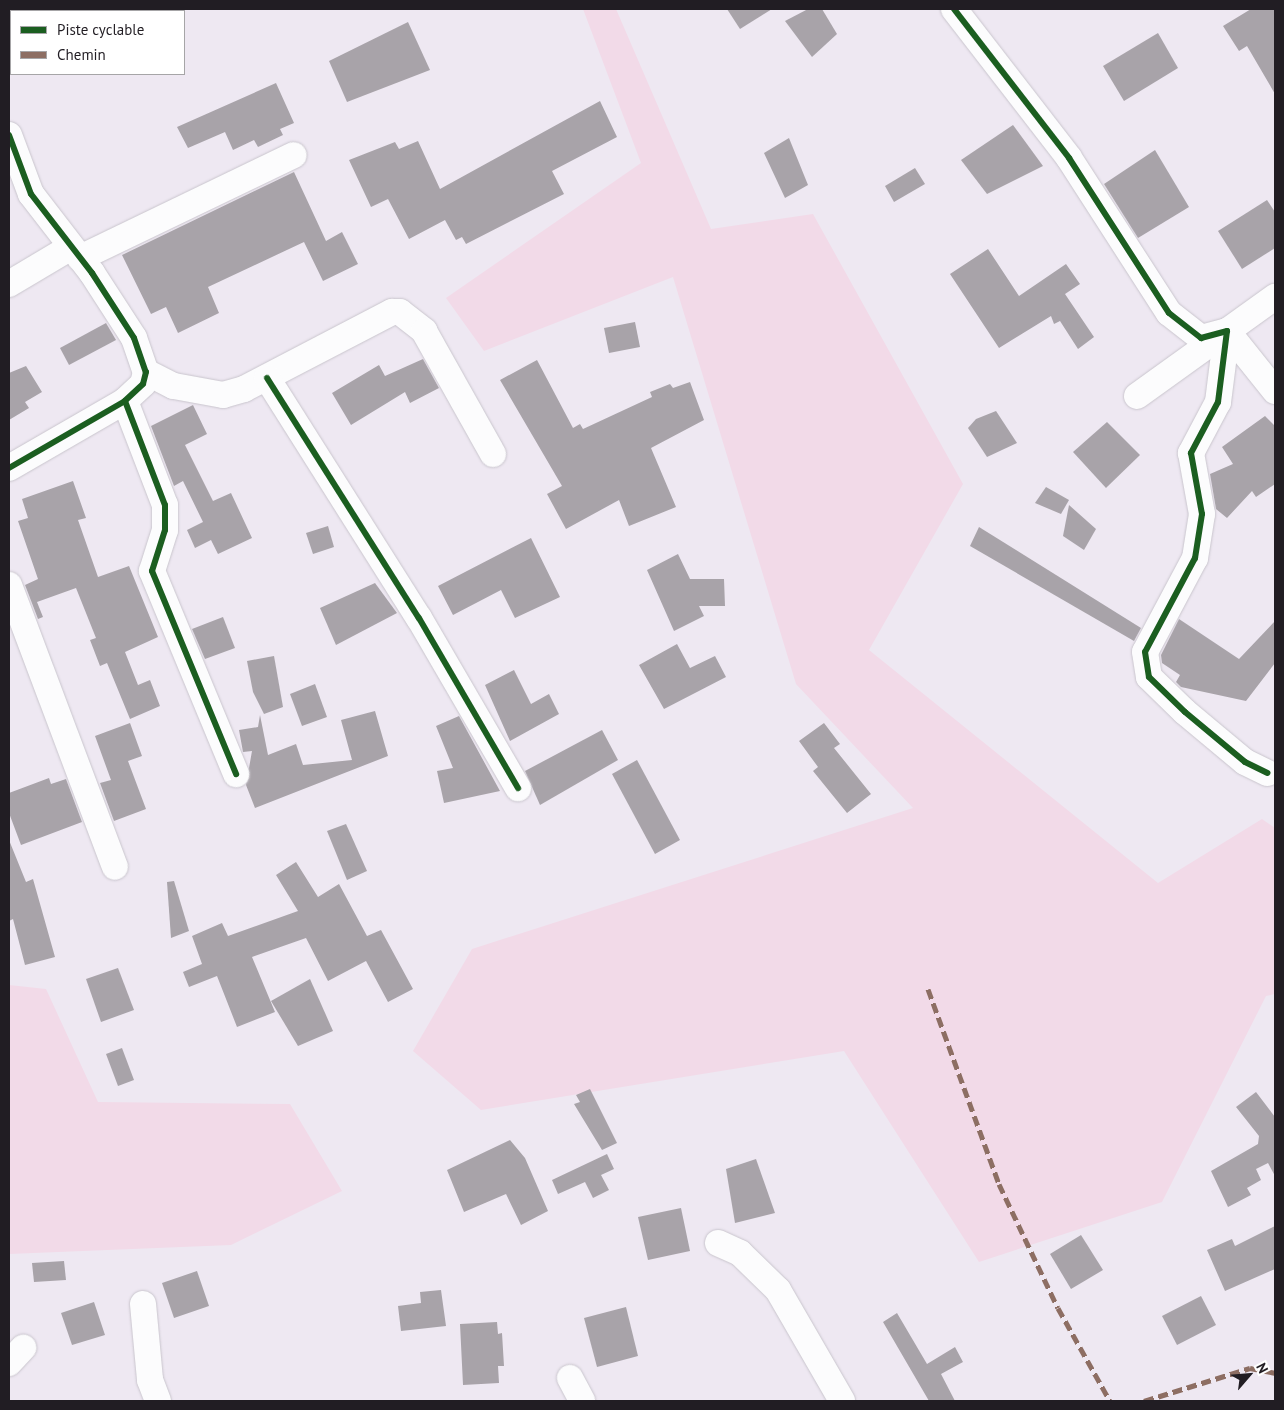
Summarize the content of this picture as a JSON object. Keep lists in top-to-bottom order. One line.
{"legend":["Piste cyclable","Chemin"],"north":"top right"}
